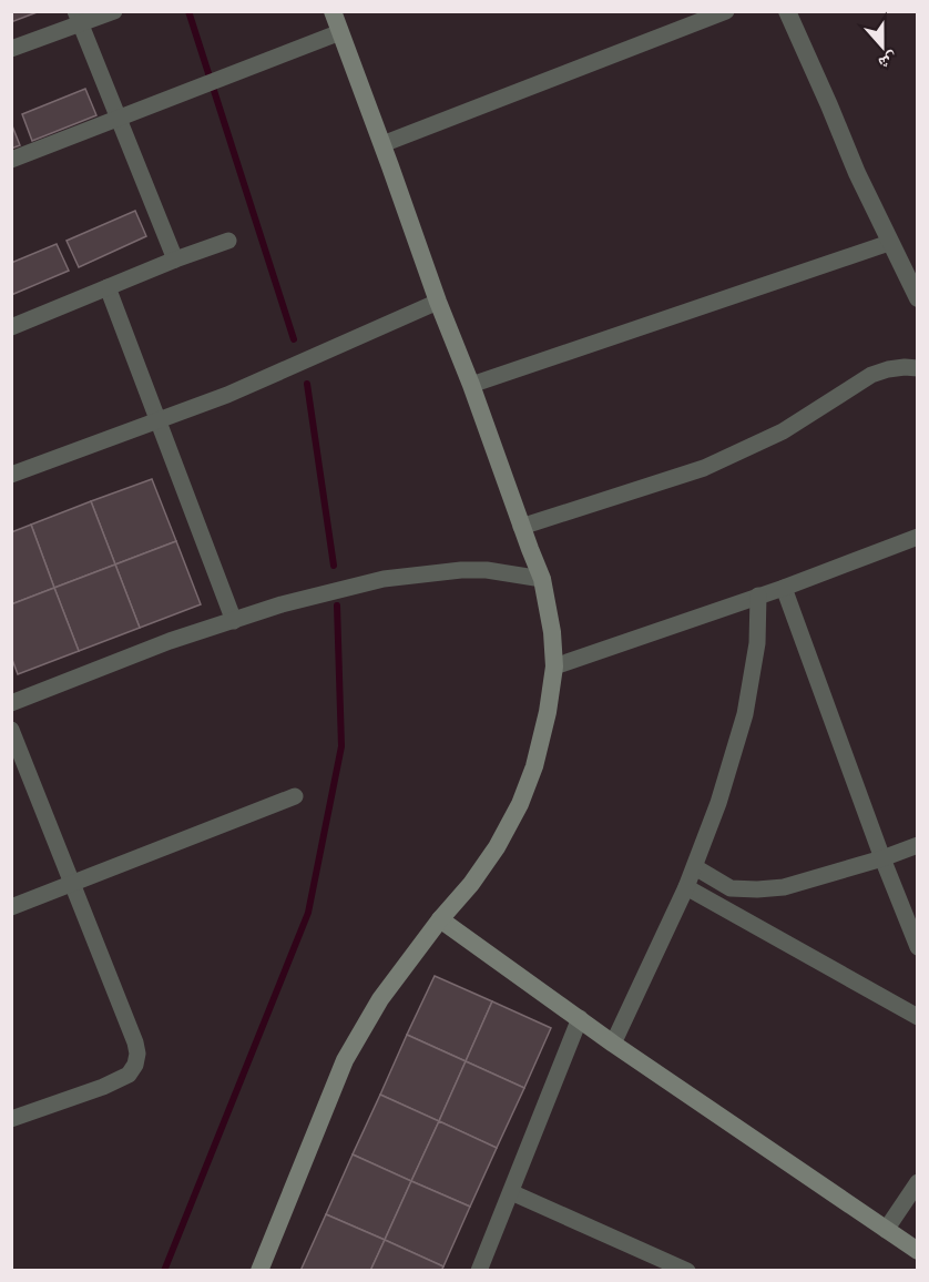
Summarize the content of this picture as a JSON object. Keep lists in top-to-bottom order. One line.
{"north":"bottom"}
